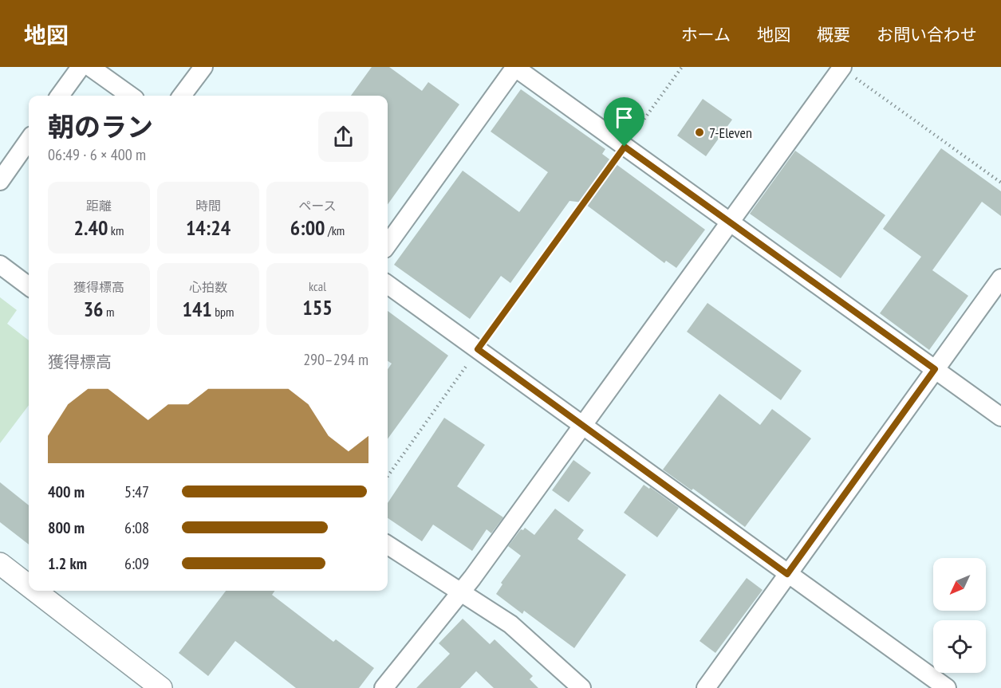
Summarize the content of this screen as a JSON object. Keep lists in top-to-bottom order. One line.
{"places":["7-Eleven"],"north":"bottom left","page":{"header":"地図","nav":["ホーム","地図","概要","お問い合わせ"],"heading":["朝のラン","06:49 · 6 × 400 m"],"stats":[["距離","2.40 km"],["時間","14:24"],["ペース","6:00 /km"],["獲得標高","36 m"],["心拍数","141 bpm"],["kcal","155"]],"chart":["獲得標高","290–294 m"],"list":[{"name":"400 m","note":"5:47"},{"name":"800 m","note":"6:08"},{"name":"1.2 km","note":"6:09"}]}}
